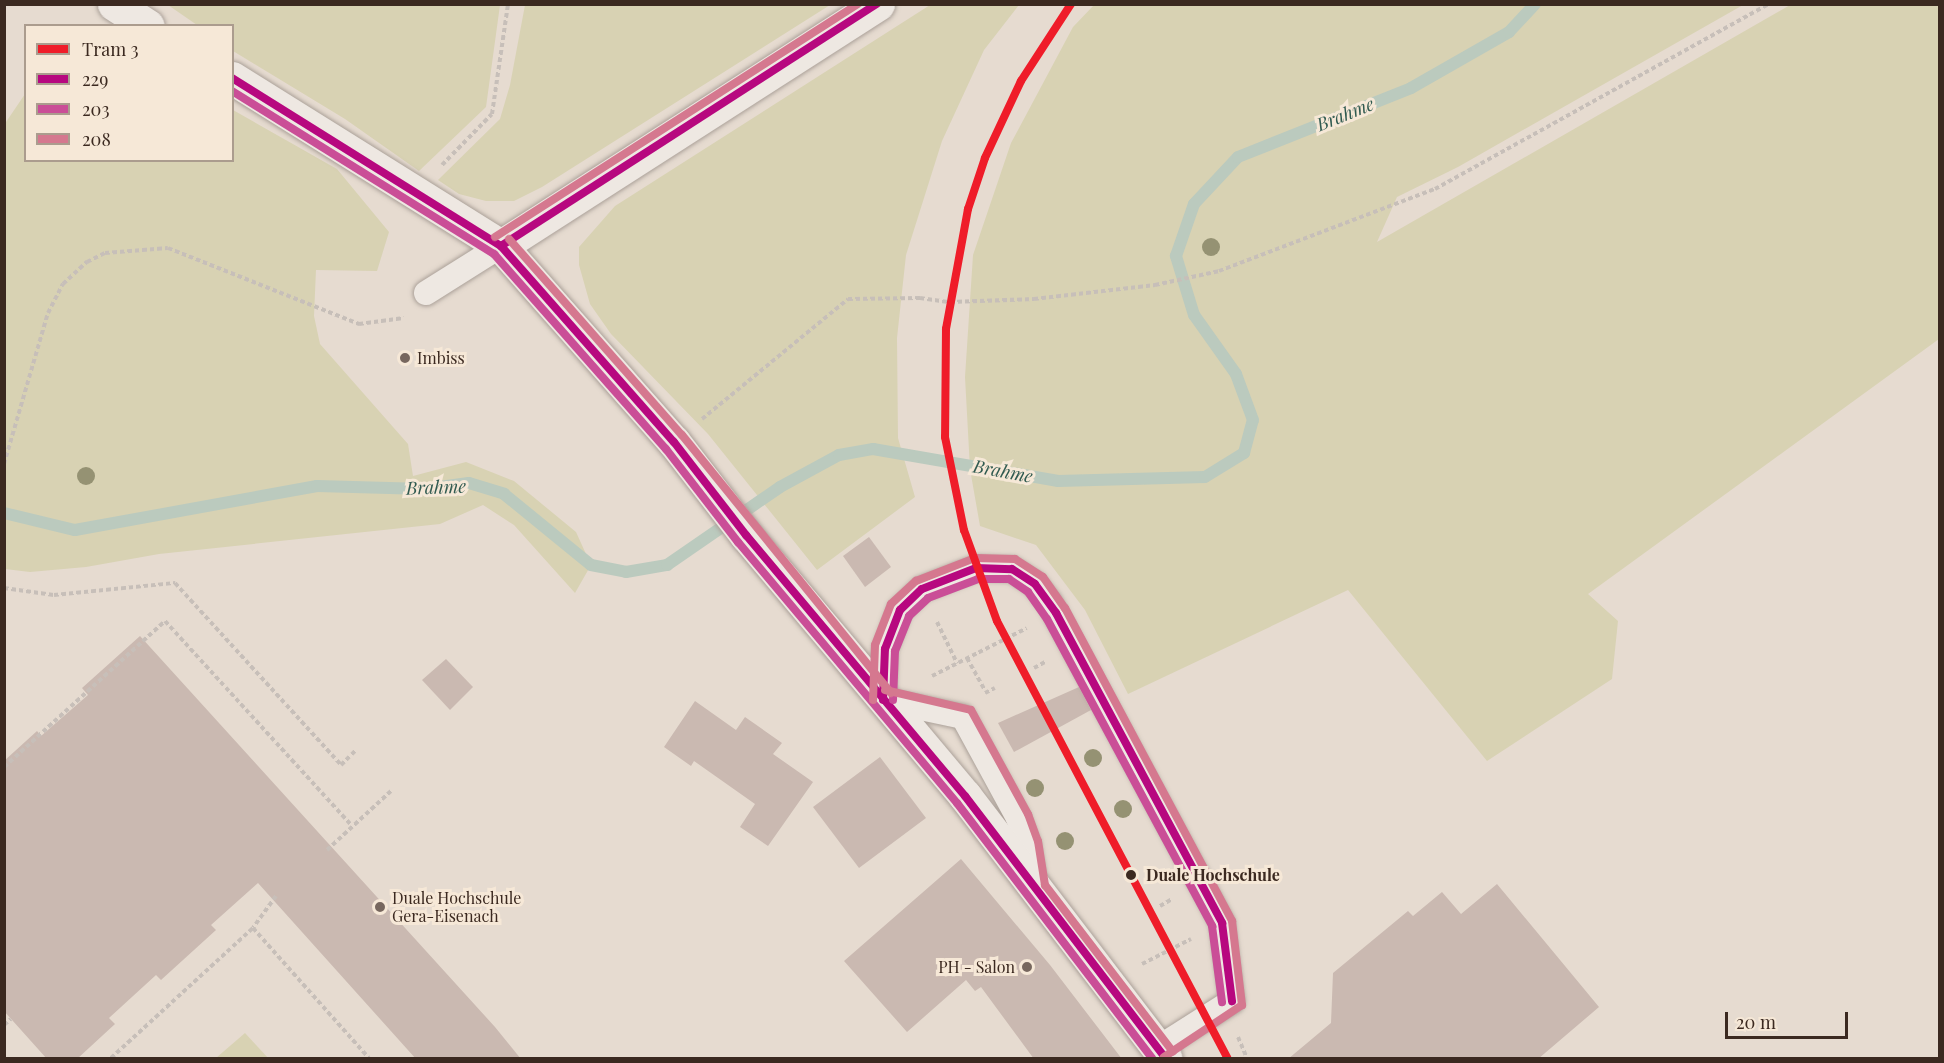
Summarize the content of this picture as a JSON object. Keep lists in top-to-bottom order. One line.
{"water":["Brahme"],"places":["Imbiss","Duale Hochschule","Duale Hochschule Gera-Eisenach","PH - Salon"],"lines":["tram line 3","transit line 229","transit line 208","transit line 203"],"legend":["Tram 3","229","203","208"],"scale_bar":"20 m"}
